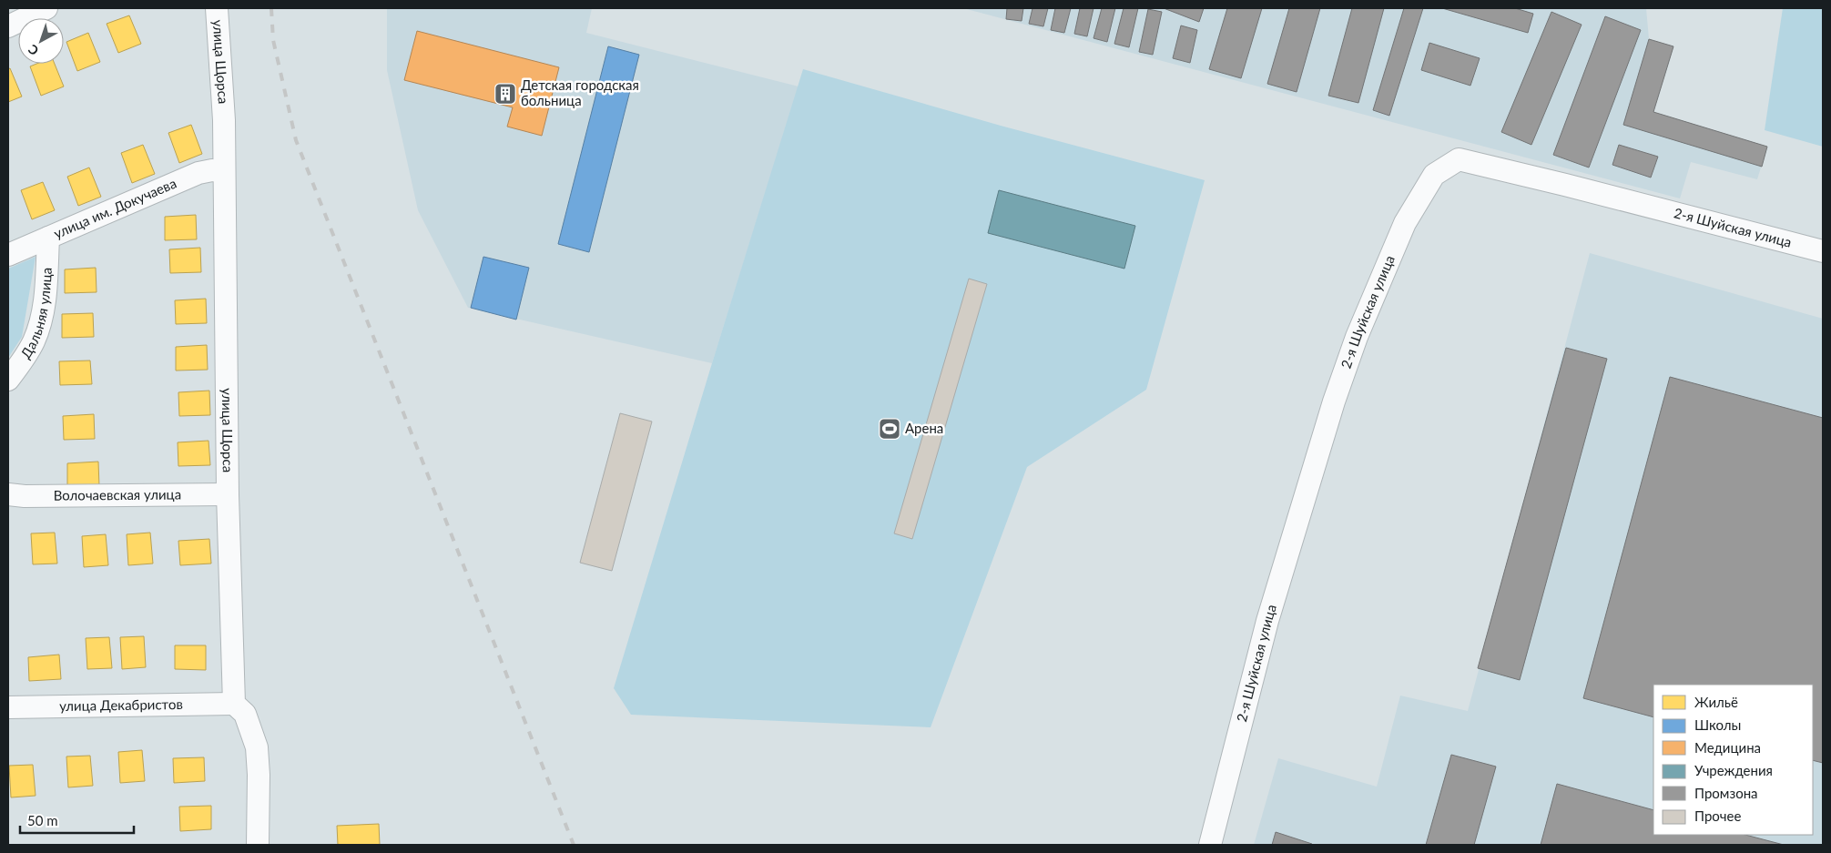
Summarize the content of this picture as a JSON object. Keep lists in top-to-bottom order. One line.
{"streets":{"street":["улица Щорса","улица им. Докучаева","2-я Шуйская улица","Дальняя улица","Волочаевская улица","улица Декабристов"]},"crossings":[["улица Щорса","улица им. Докучаева"],["улица Щорса","Волочаевская улица"],["улица Щорса","улица Декабристов"],["улица им. Докучаева","Дальняя улица"]],"places":{"building":["Детская городская больница"],"sports":["Арена"]},"legend":["Жильё","Школы","Медицина","Учреждения","Промзона","Прочее"],"scale_bar":"50 m","north":"bottom left"}
